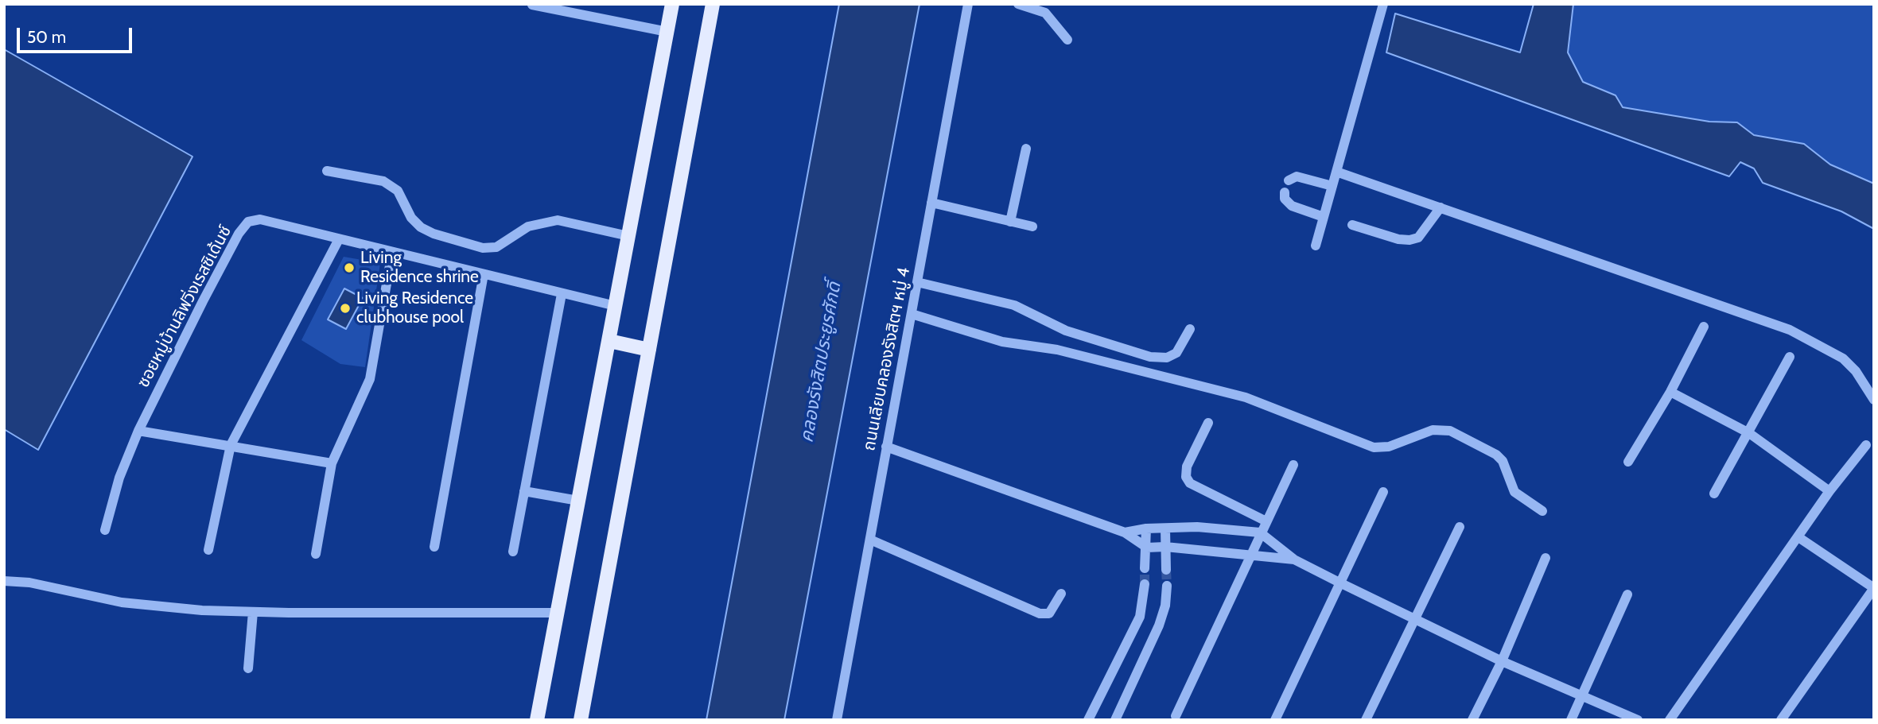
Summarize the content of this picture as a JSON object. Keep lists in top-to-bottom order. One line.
{"streets":{"street":["ซอยหมู่บ้านลิฟวิ่งเรสซิเด้นซ์","ถนนเลียบคลองรังสิตฯ หมู่ 4"]},"water":["คลองรังสิตประยูรศักดิ์"],"places":["Living Residence shrine","Living Residence clubhouse pool"],"scale_bar":"50 m"}
